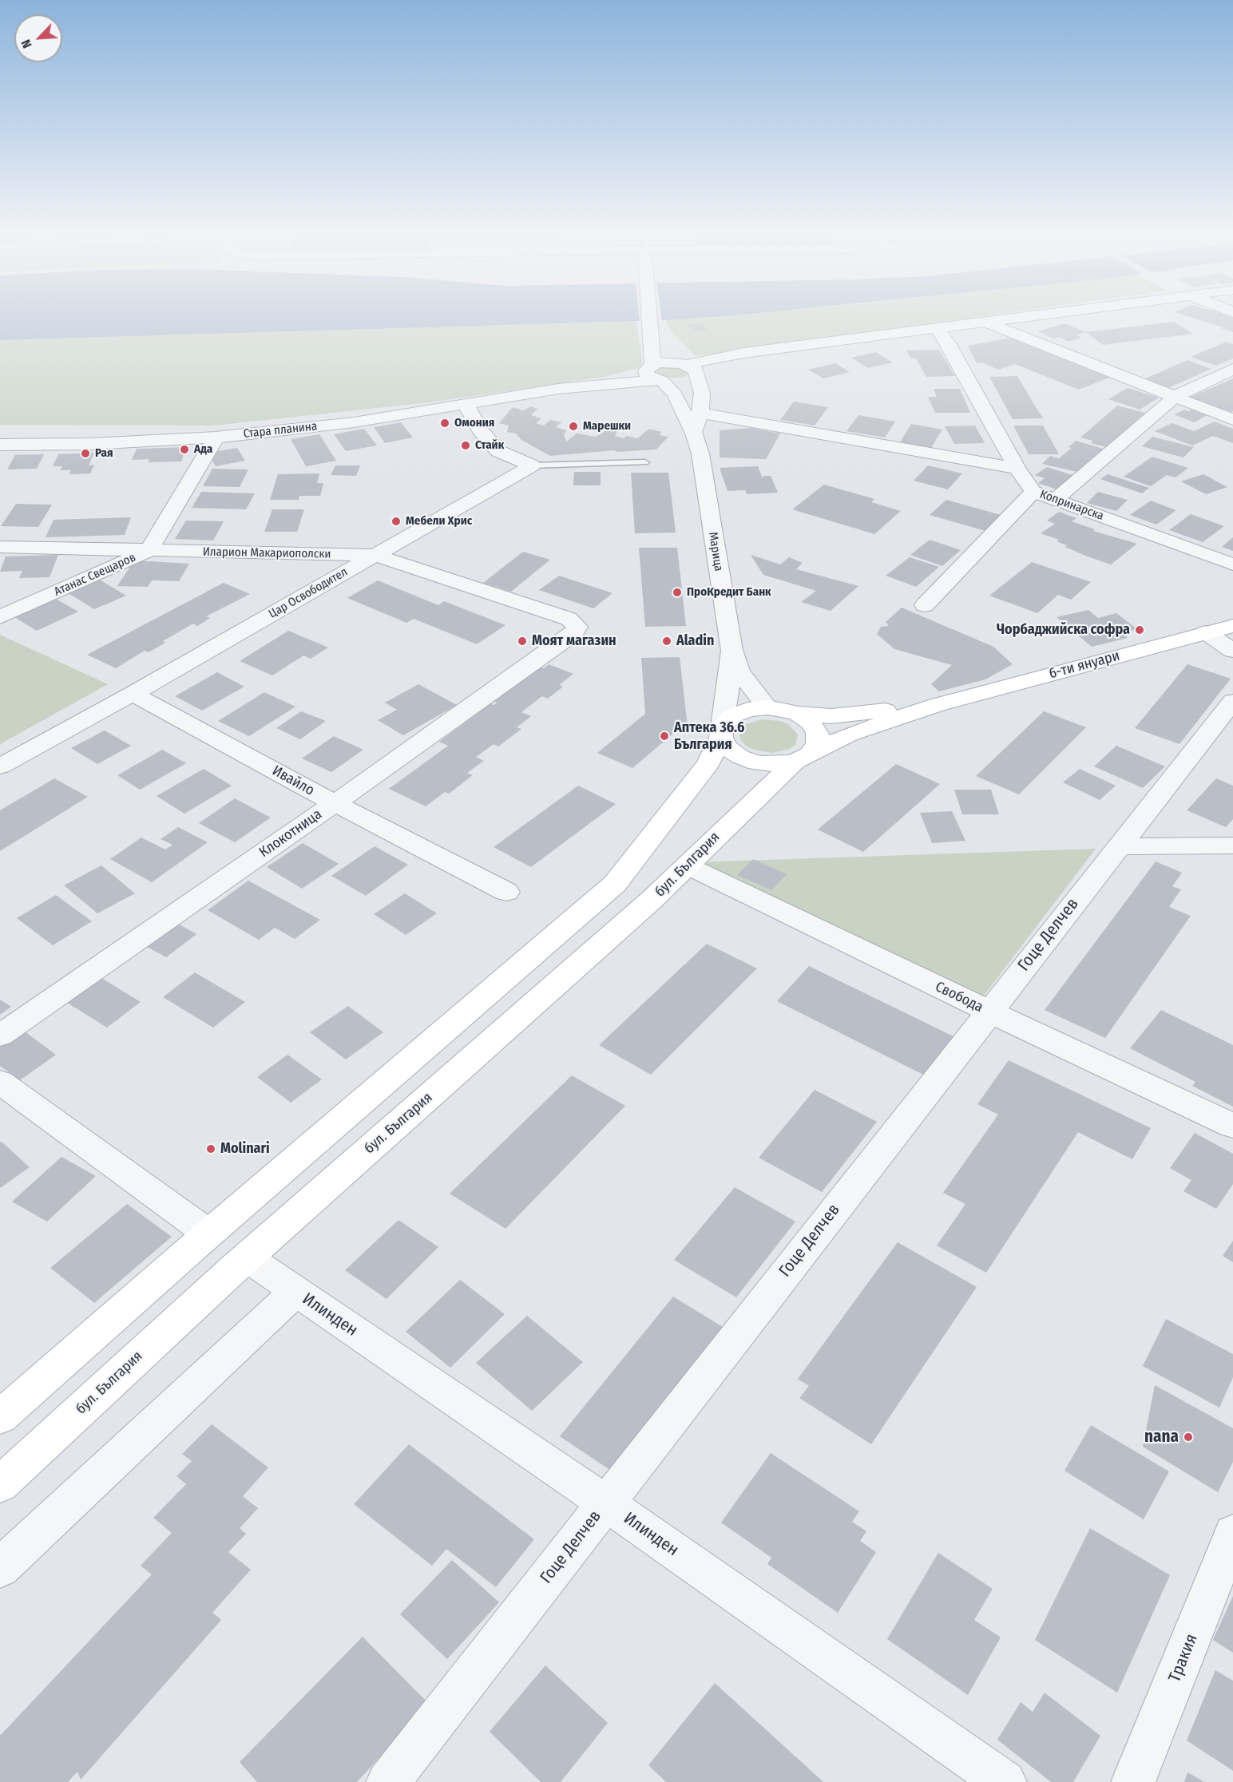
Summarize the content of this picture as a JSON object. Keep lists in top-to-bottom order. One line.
{"streets":{"main road":["6-ти януари","бул. България"],"street":["Стара планина","Копринарска","Марица","Иларион Макариополски","Атанас Свещаров","Цар Освободител","Ивайло","Клокотница","Гоце Делчев","Свобода","Илинден","Тракия"]},"crossings":[["Стара планина","Марица"],["Стара планина","Атанас Свещаров"],["Иларион Макариополски","Атанас Свещаров"],["Иларион Макариополски","Цар Освободител"],["Иларион Макариополски","Клокотница"],["Цар Освободител","Ивайло"],["Ивайло","Клокотница"],["бул. България","Свобода"],["бул. България","Илинден"],["Гоце Делчев","Свобода"],["Гоце Делчев","Илинден"]],"places":["Омония","Марешки","Стайк","Ада","Рая","Мебели Хрис","ПроКредит Банк","Чорбаджийска софра","Моят магазин","Aladin","Аптека 36.6 България","Molinari","nana"],"north":"bottom left"}
